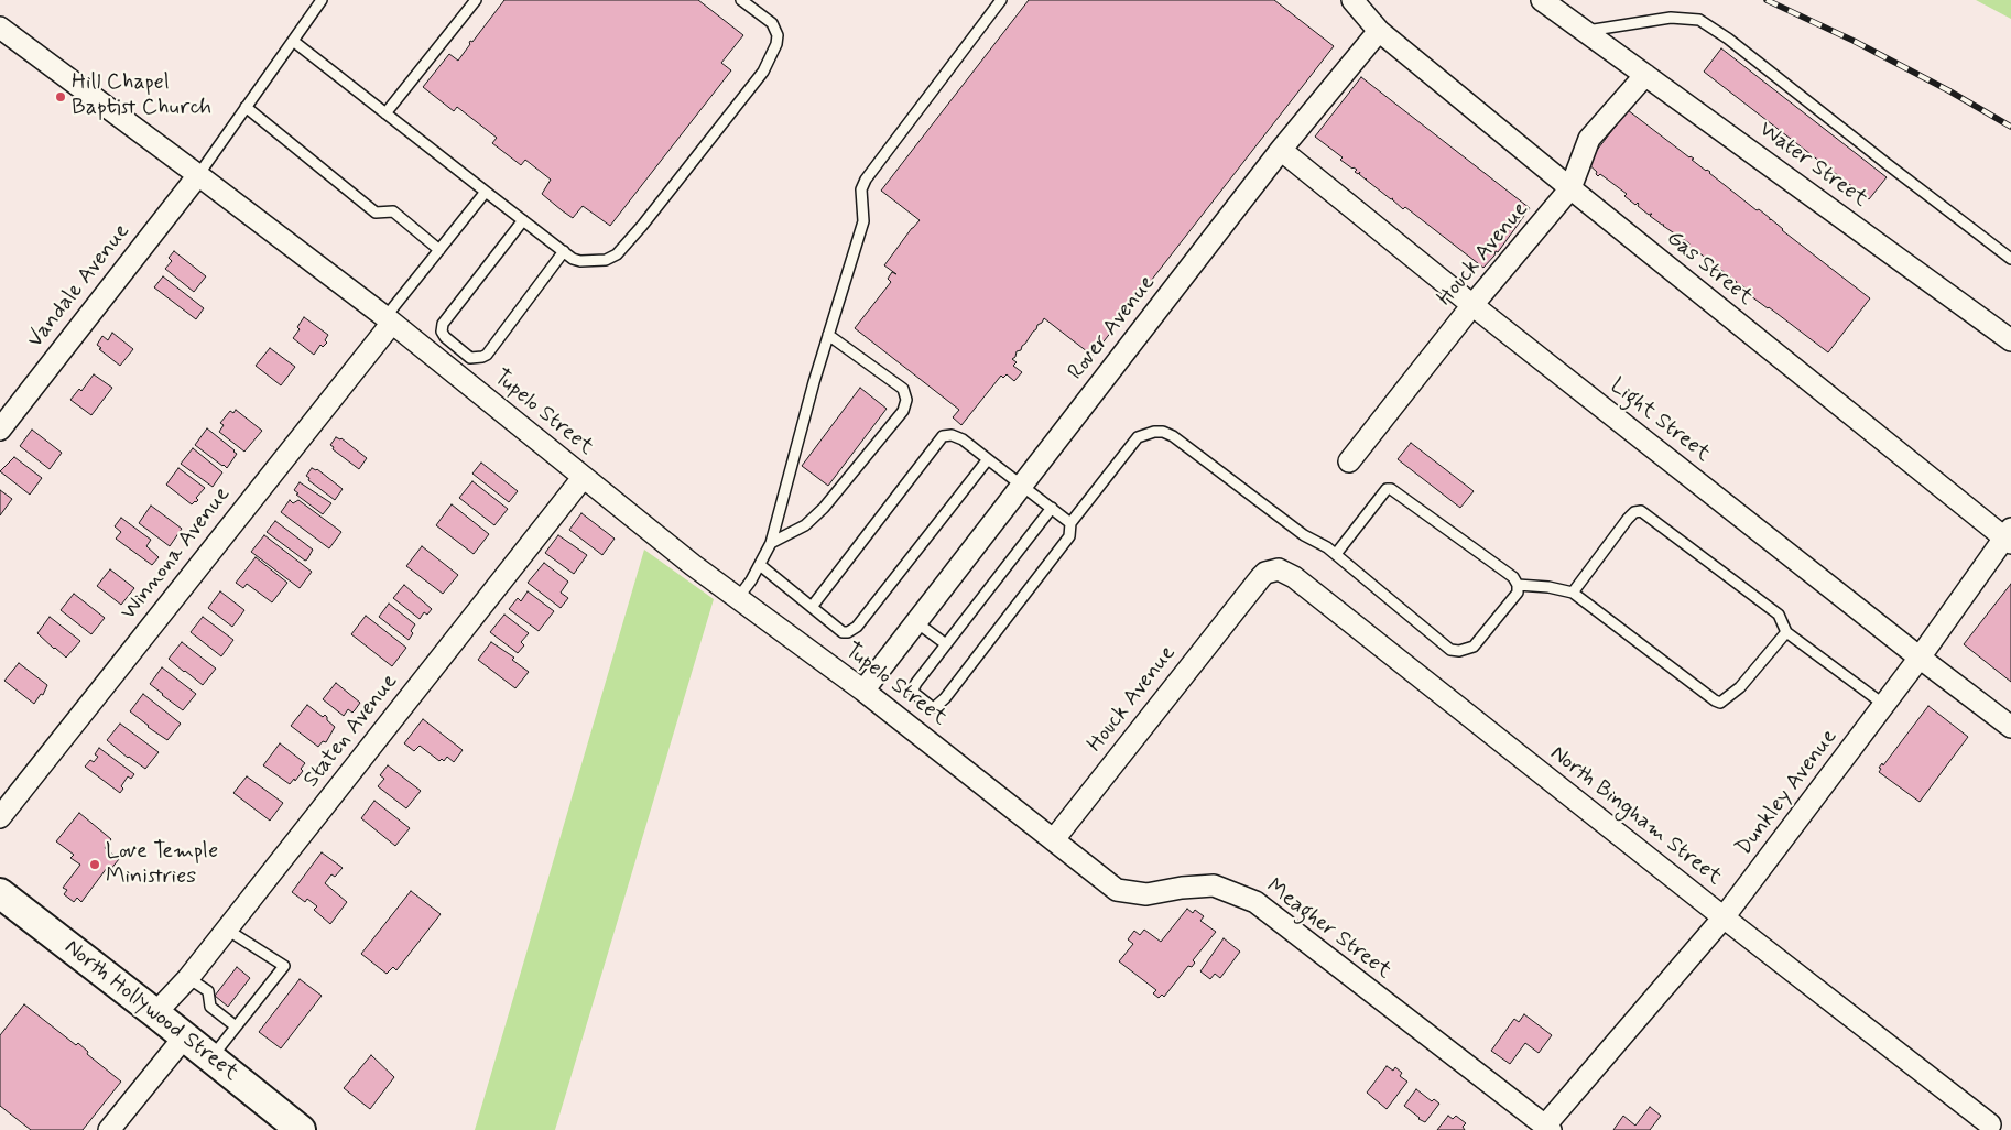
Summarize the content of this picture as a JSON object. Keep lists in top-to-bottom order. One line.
{"streets":{"main road":["North Hollywood Street"],"street":["Water Street","Houck Avenue","Gas Street","Vandale Avenue","Rover Avenue","Tupelo Street","Light Street","Winnona Avenue","Staten Avenue","Dunkley Avenue","North Bingham Street","Meagher Street"]},"crossings":[["Water Street","Houck Avenue"],["Houck Avenue","Gas Street"],["Houck Avenue","Tupelo Street"],["Houck Avenue","Light Street"],["Houck Avenue","North Bingham Street"],["Houck Avenue","Meagher Street"],["Gas Street","Rover Avenue"],["Gas Street","Dunkley Avenue"],["Vandale Avenue","Tupelo Street"],["Rover Avenue","Tupelo Street"],["Rover Avenue","Light Street"],["Tupelo Street","Winnona Avenue"],["Tupelo Street","Staten Avenue"],["Tupelo Street","Meagher Street"],["Light Street","Dunkley Avenue"],["Staten Avenue","North Hollywood Street"],["Dunkley Avenue","North Bingham Street"],["Dunkley Avenue","Meagher Street"]],"places":["Hill Chapel Baptist Church","Love Temple Ministries"]}
